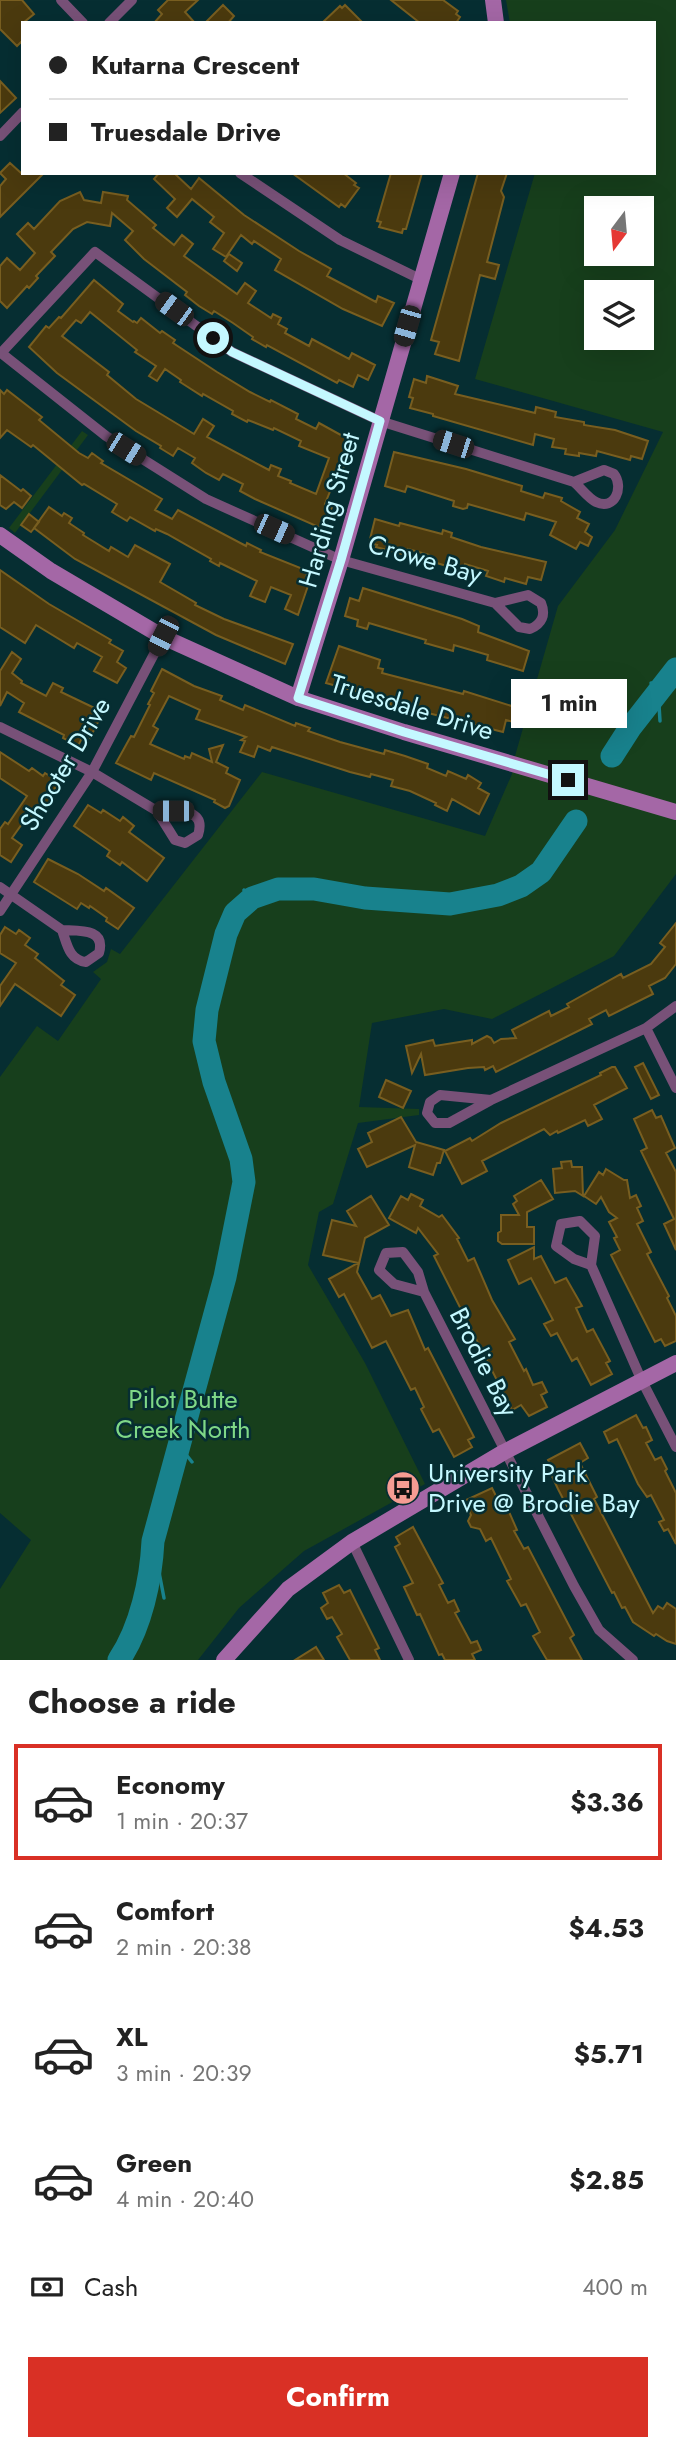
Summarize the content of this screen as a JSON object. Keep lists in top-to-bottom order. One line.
{"streets":{"street":["Harding Street","Crowe Bay","Truesdale Drive","Shooter Drive","Brodie Bay"]},"crossings":[["Harding Street","Crowe Bay"],["Harding Street","Truesdale Drive"],["Truesdale Drive","Shooter Drive"]],"parks":["Pilot Butte Creek North"],"places":{"bus stop":["University Park Drive @ Brodie Bay"]},"north":"bottom","page":{"banner":["Kutarna Crescent","Truesdale Drive"],"bubble":"1 min","heading":"Choose a ride","list":[{"name":"Economy","note":"1 min · 20:37","value":"$3.36"},{"name":"Comfort","note":"2 min · 20:38","value":"$4.53"},{"name":"XL","note":"3 min · 20:39","value":"$5.71"},{"name":"Green","note":"4 min · 20:40","value":"$2.85"}],"pay":["Cash","400 m"],"buttons":"Confirm"}}
